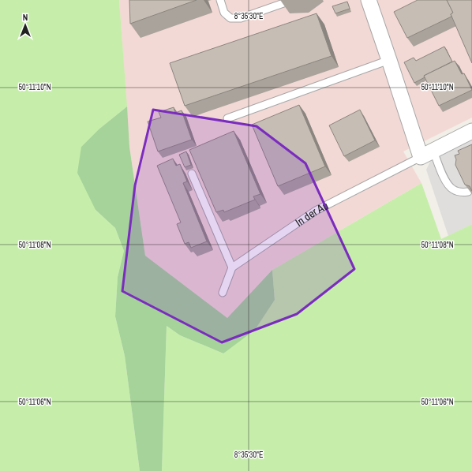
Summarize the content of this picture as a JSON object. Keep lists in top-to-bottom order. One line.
{"streets":{"street":["In der Au"]},"north":"top","coordinates":["8°35'30\"E","50°11'10\"N","50°11'08\"N","50°11'06\"N"]}
